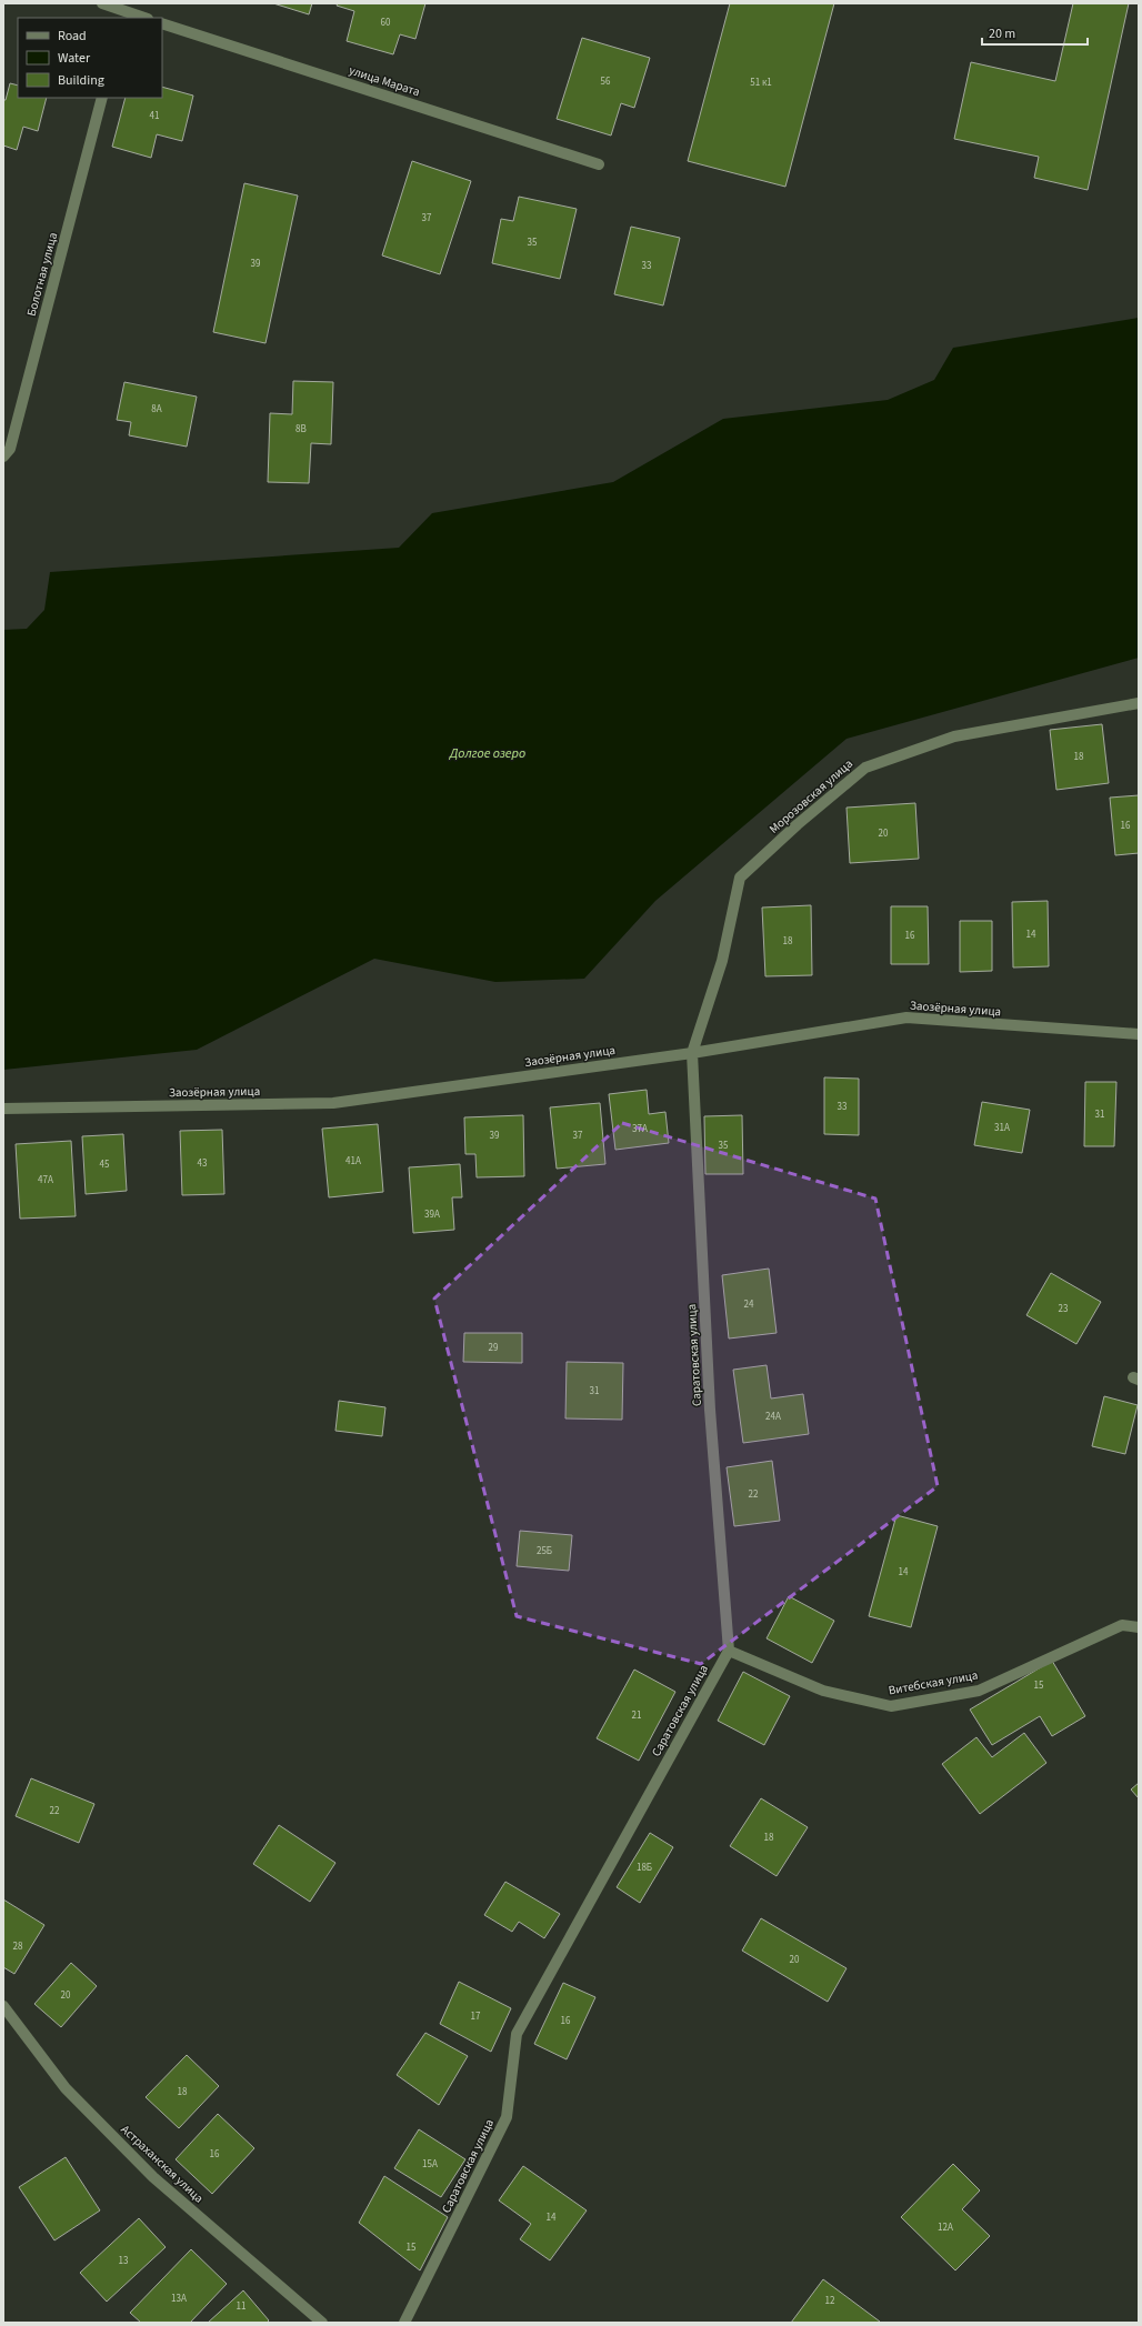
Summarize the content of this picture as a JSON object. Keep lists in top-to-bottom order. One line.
{"streets":{"street":["улица Марата","Болотная улица","Морозовская улица","Заозёрная улица","Саратовская улица","Витебская улица","Астраханская улица"]},"crossings":[["Морозовская улица","Заозёрная улица"],["Морозовская улица","Саратовская улица"],["Заозёрная улица","Саратовская улица"],["Саратовская улица","Витебская улица"]],"water":["Долгое озеро"],"house_numbers":["60","56","51 к1","41","37","35","39","33","8А","8В","18","16","20","14","16","18","33","31","31А","37А","39","37","35","41А","43","45","47А","39А","24","23","29","31","24А","22","25Б","14","15","21","22","18","18Б","28","20","20","17","16","18","16","15А","14","12А","15","13","13А","12","11"],"legend":["Road","Water","Building"],"scale_bar":"20 m"}
